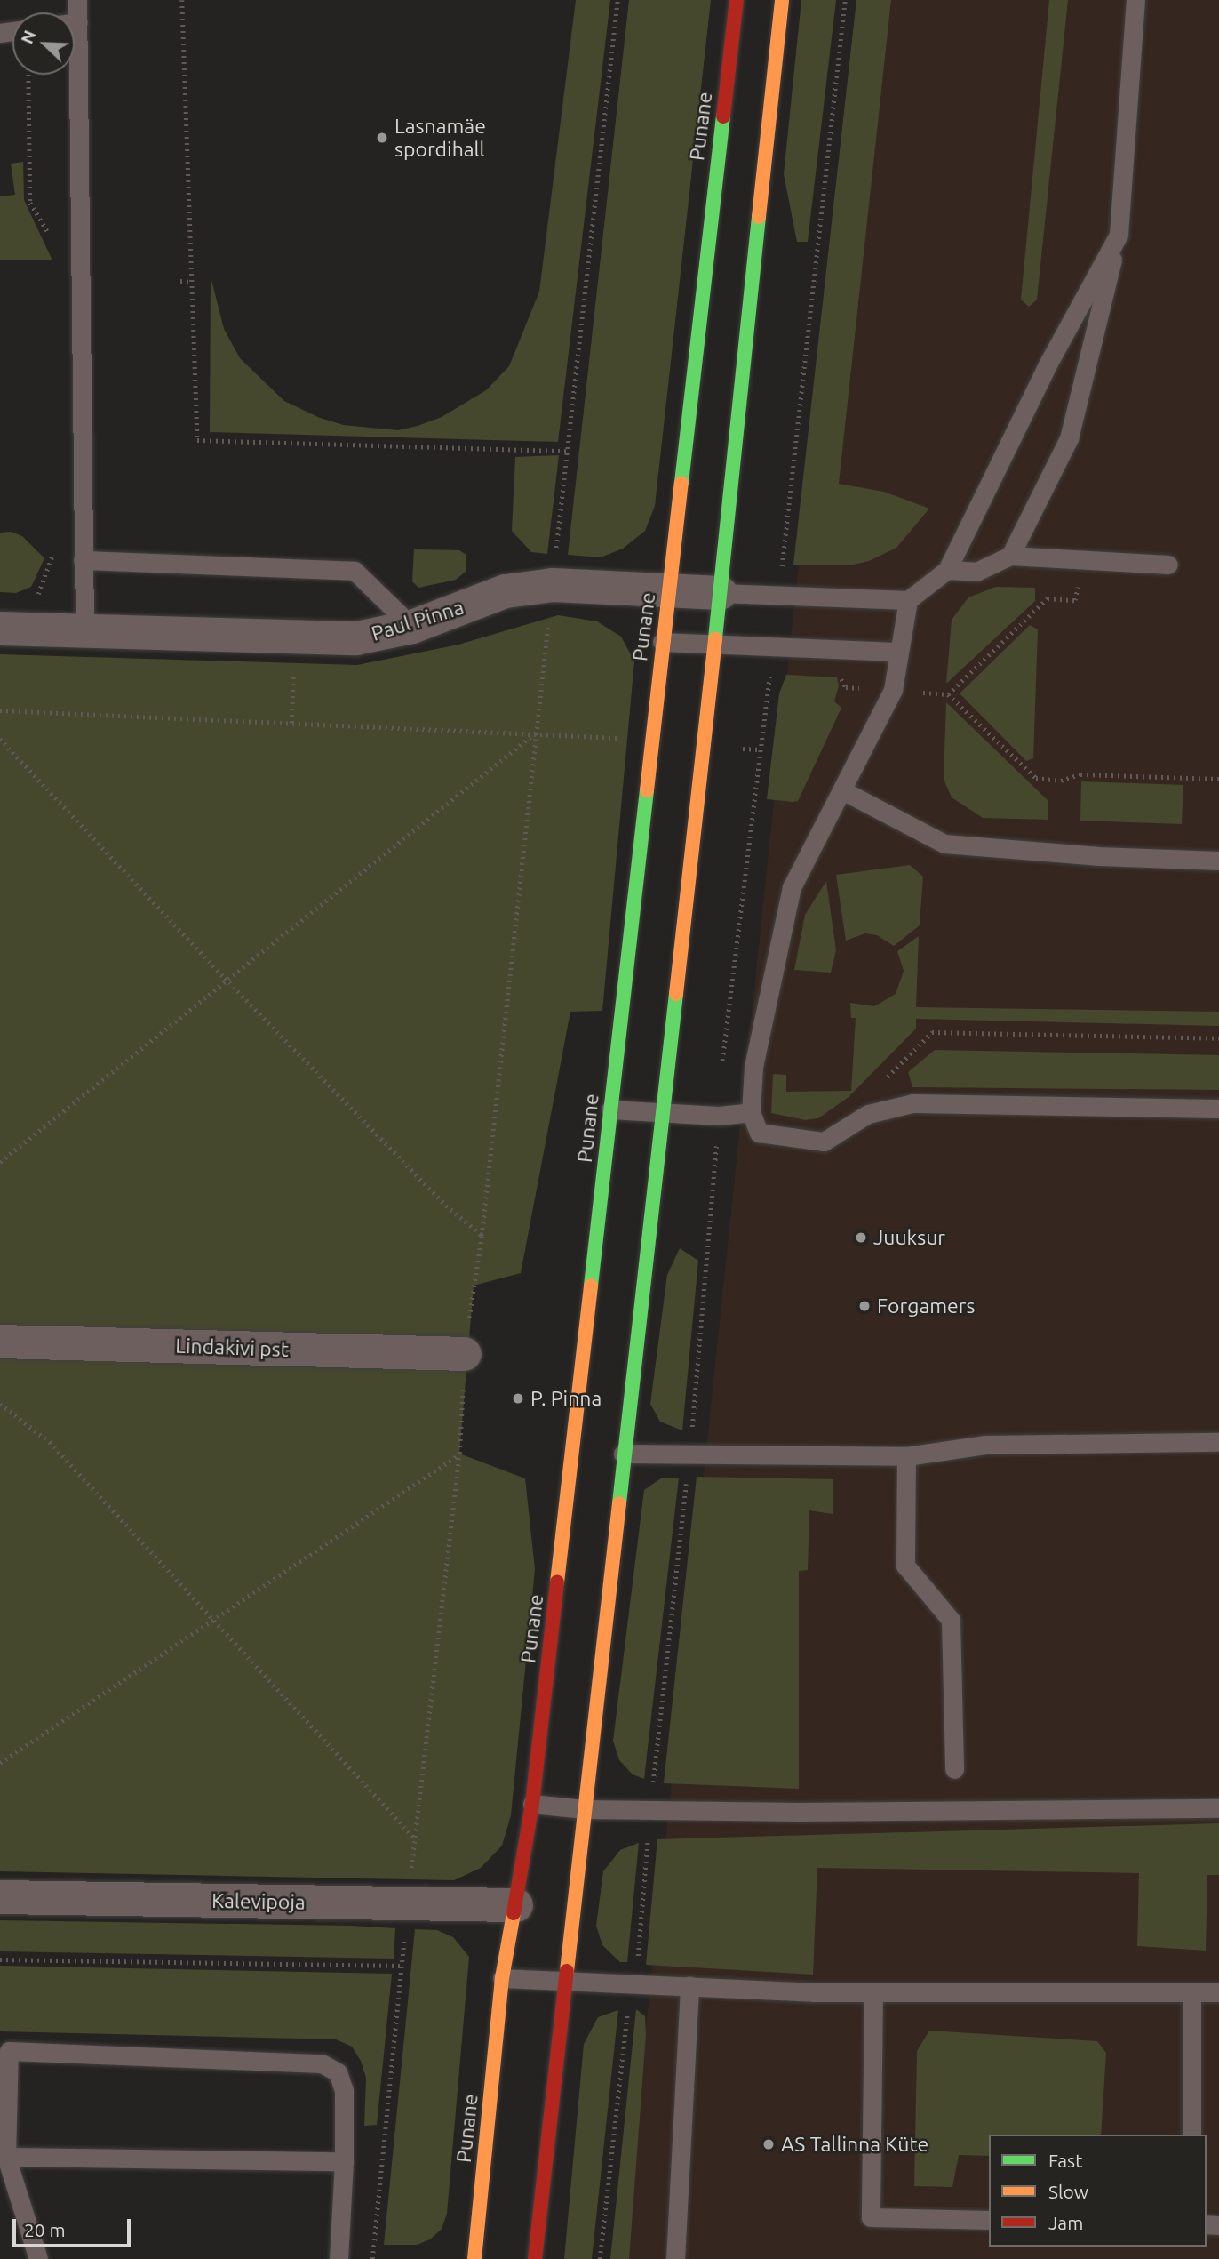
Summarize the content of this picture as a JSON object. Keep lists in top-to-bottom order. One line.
{"streets":{"main road":["Punane"],"street":["Paul Pinna","Lindakivi pst","Kalevipoja"]},"crossings":[["Punane","Paul Pinna"],["Punane","Kalevipoja"]],"places":["Lasnamäe spordihall","Juuksur","Forgamers","P. Pinna","AS Tallinna Küte"],"legend":["Fast","Slow","Jam"],"scale_bar":"20 m","north":"top left"}
